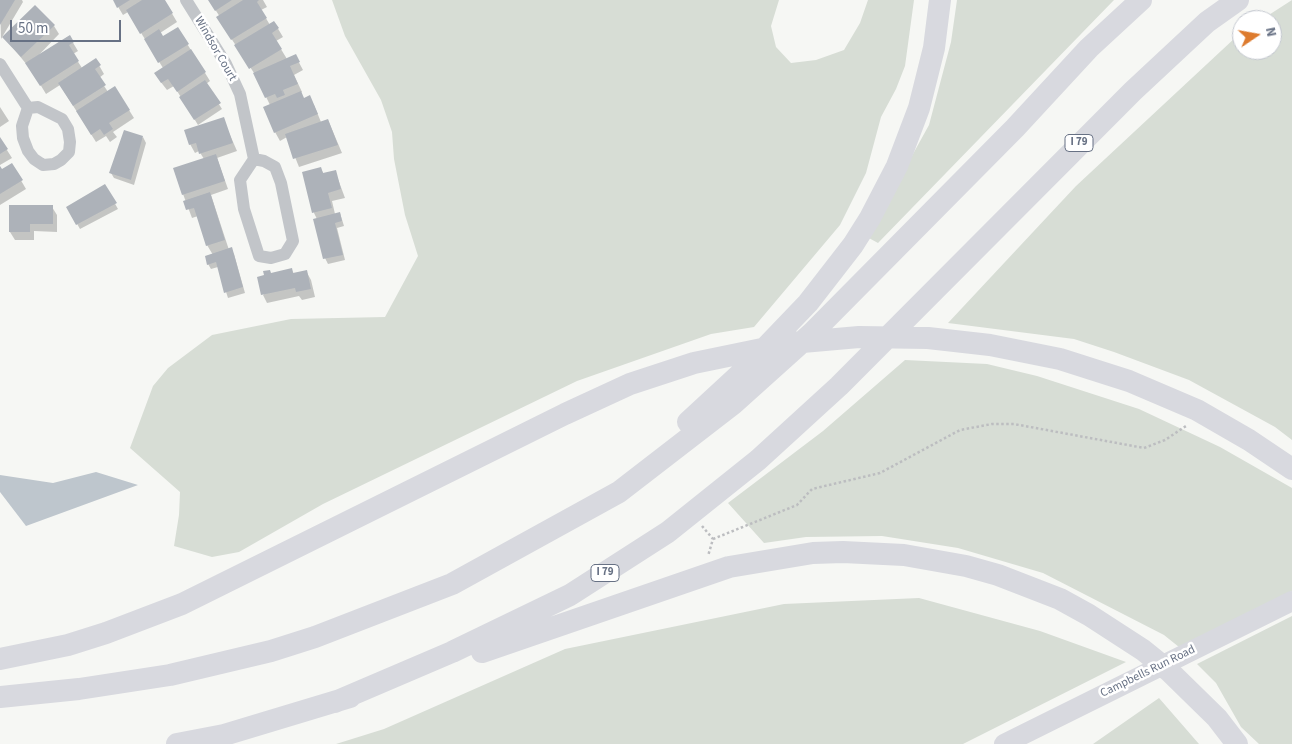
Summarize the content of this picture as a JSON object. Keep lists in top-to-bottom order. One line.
{"streets":{"highway":["I 79"],"main road":["Campbells Run Road"],"street":["Windsor Court"]},"scale_bar":"50 m","north":"right"}
